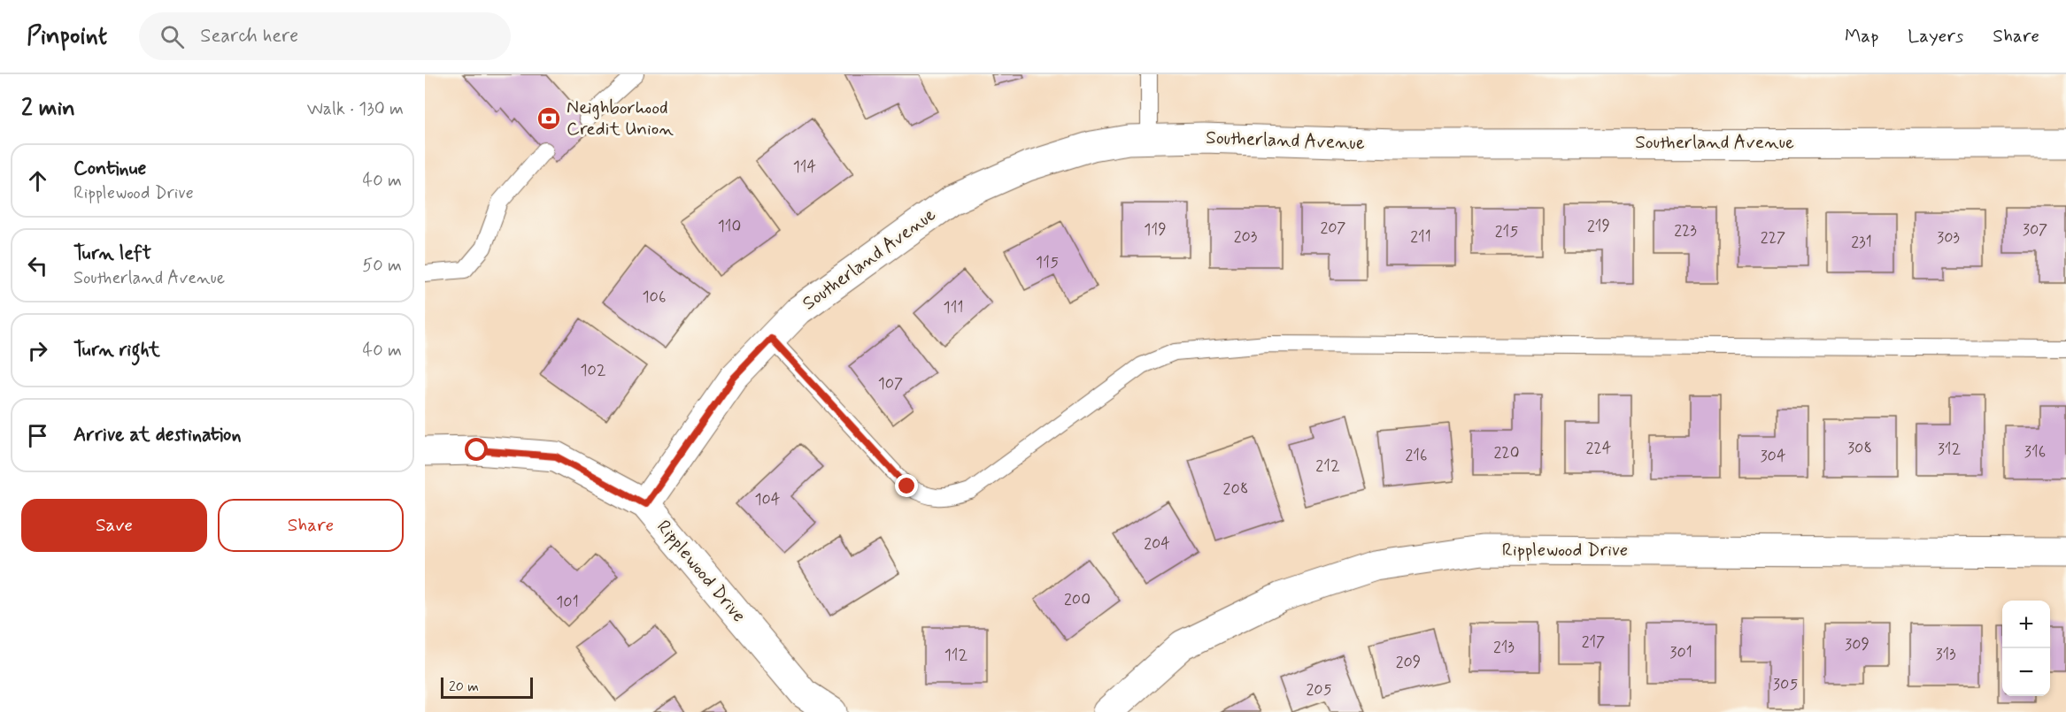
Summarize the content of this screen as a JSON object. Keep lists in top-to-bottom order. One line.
{"streets":{"street":["Southerland Avenue","Ripplewood Drive"]},"crossings":[["Southerland Avenue","Ripplewood Drive"]],"places":{"bank":["Neighborhood Credit Union"]},"house_numbers":["114","110","219","207","119","307","223","215","203","211","227","303","231","115","106","111","102","107","224","308","312","316","220","216","304","212","208","104","204","200","101","217","309","213","301","313","112","209","305","205"],"scale_bar":"20 m","page":{"header":"Pinpoint","search":"Search here","nav":["Map","Layers","Share"],"heading":["2 min","Walk · 130 m"],"list":[["Continue","Ripplewood Drive","40 m"],["Turn left","Southerland Avenue","50 m"],["Turn right","40 m"],"Arrive at destination"],"buttons":["Save","Share"],"map_buttons":["+","−"],"scale":"20 m"}}
